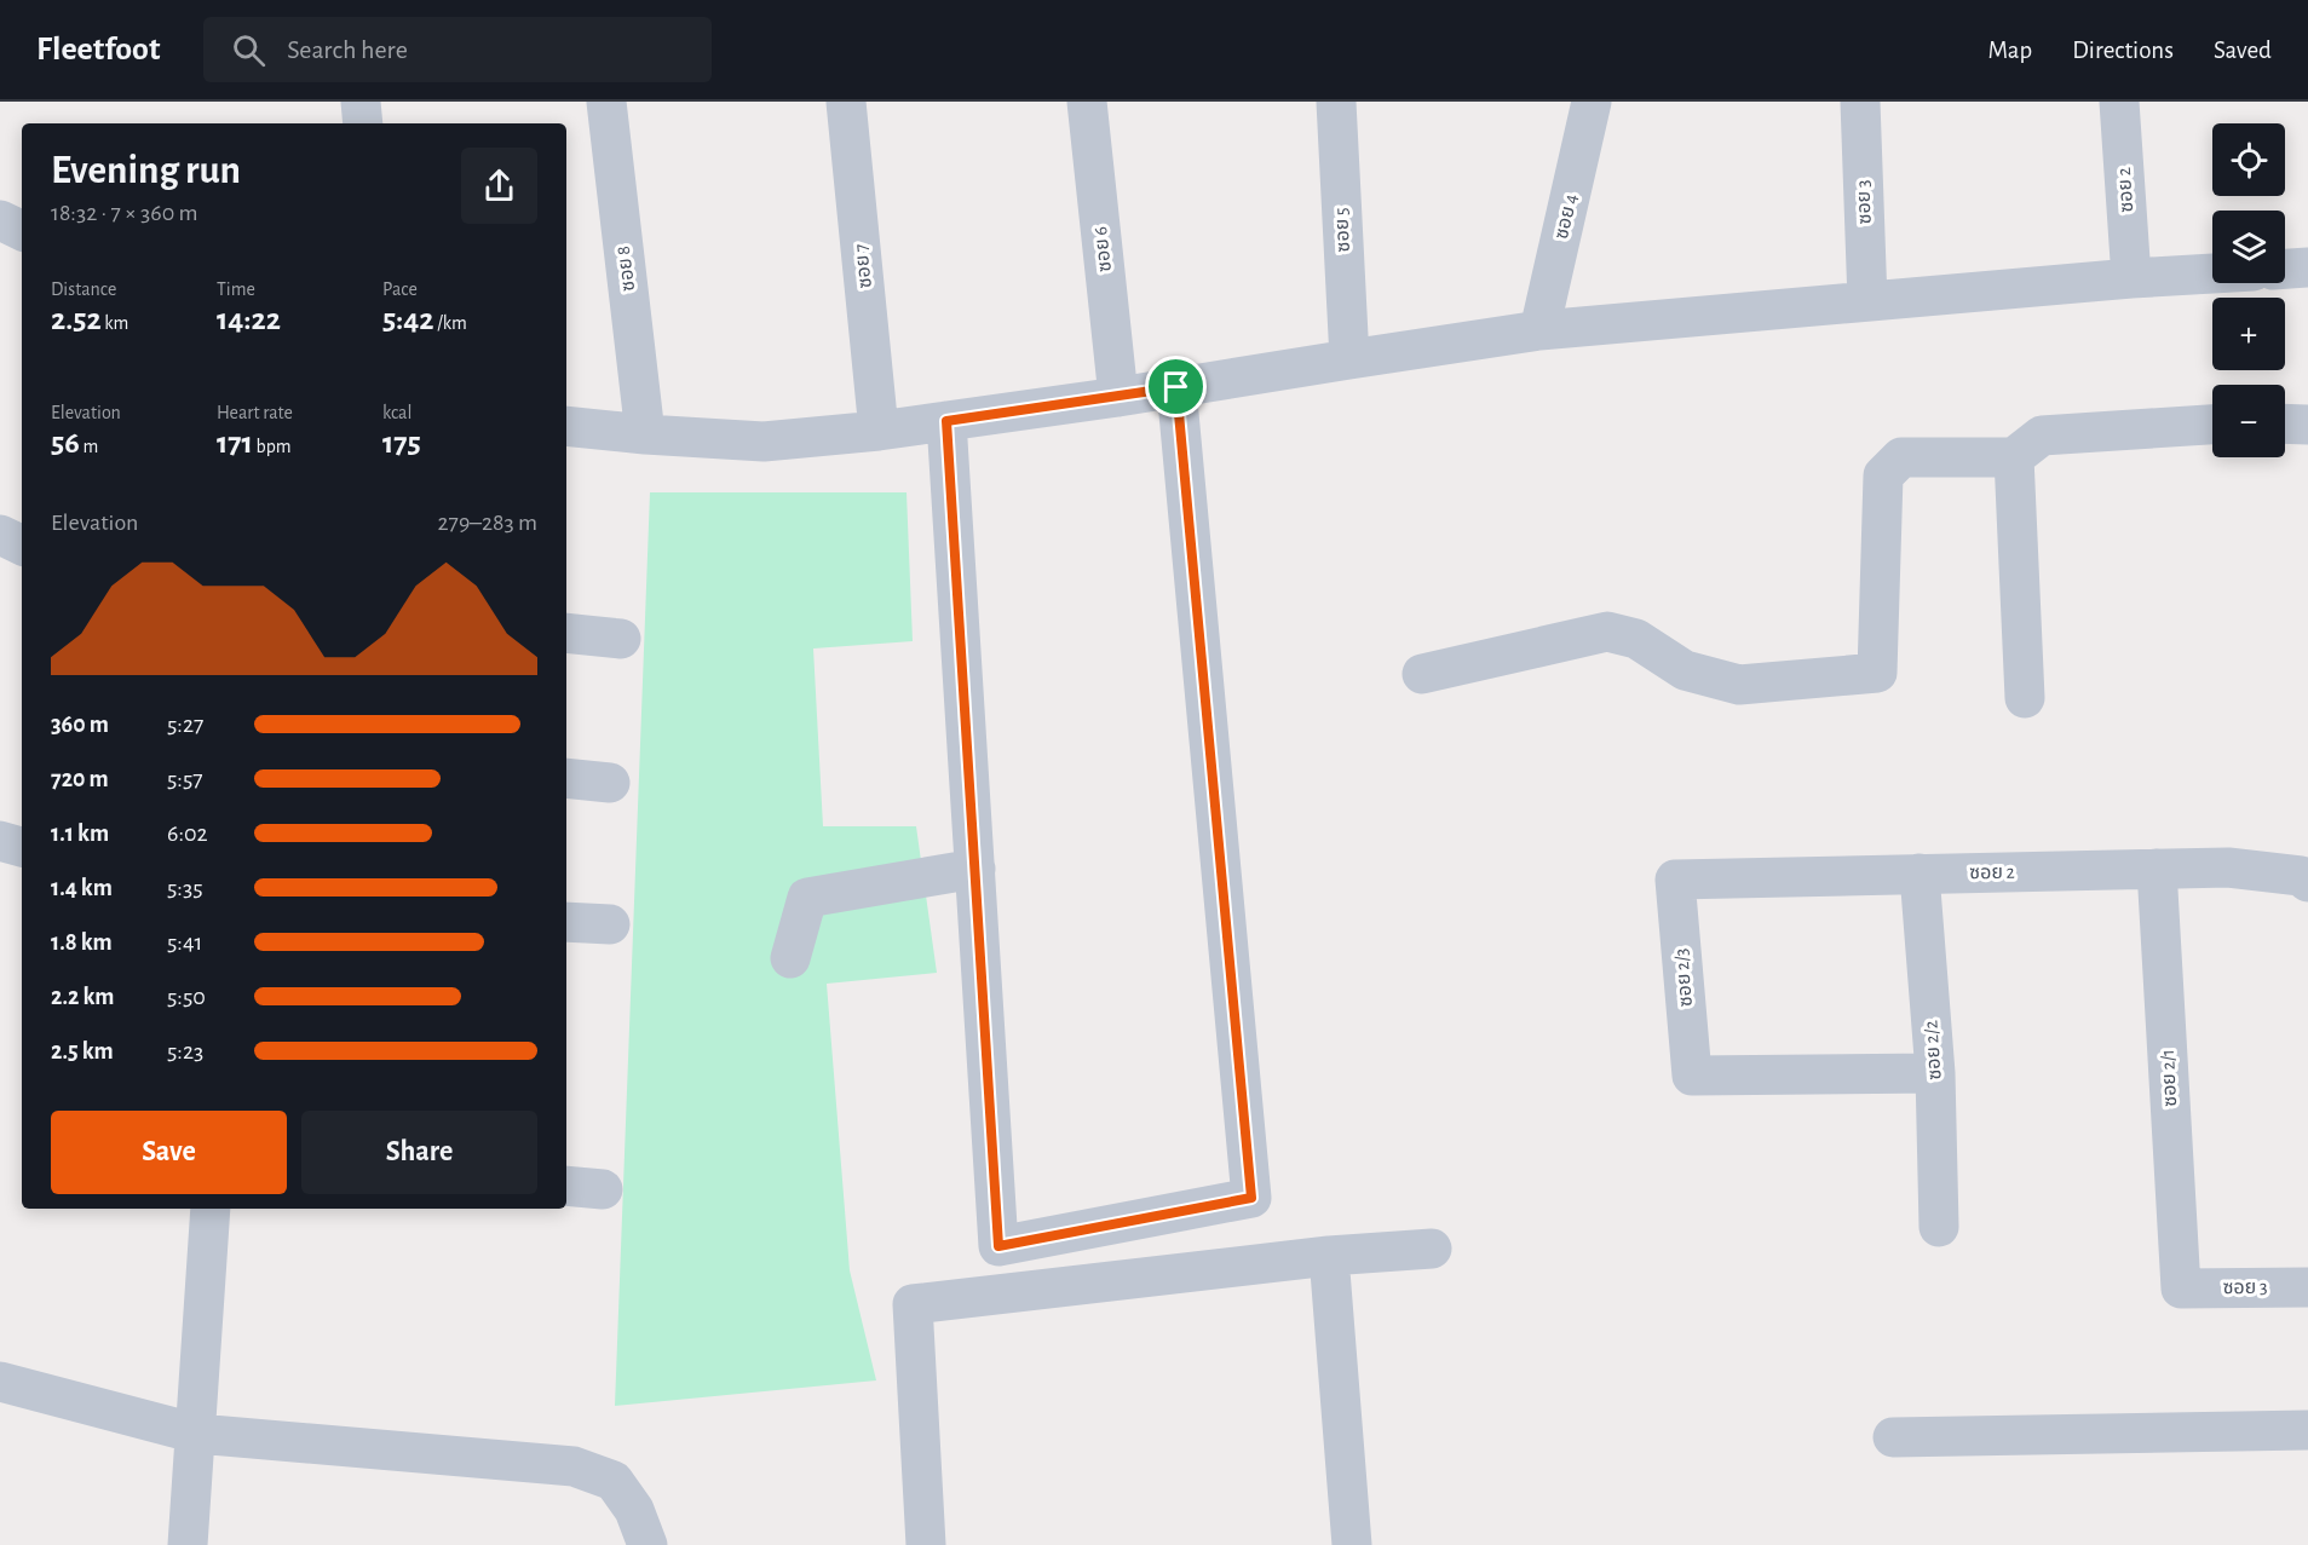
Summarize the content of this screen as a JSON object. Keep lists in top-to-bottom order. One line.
{"streets":{"street":["ซอย 2","ซอย 3","ซอย 4","ซอย 5","ซอย 6","ซอย 7","ซอย 8","ซอย 2/3","ซอย 2/2","ซอย 2/1"]},"crossings":[["ซอย 2","ซอย 2/3"],["ซอย 2","ซอย 2/2"],["ซอย 2","ซอย 2/1"],["ซอย 3","ซอย 2/1"],["ซอย 2/3","ซอย 2/2"]],"page":{"header":"Fleetfoot","search":"Search here","nav":["Map","Directions","Saved"],"map_buttons":["+","−"],"heading":["Evening run","18:32 · 7 × 360 m"],"stats":[["Distance","2.52 km"],["Time","14:22"],["Pace","5:42 /km"],["Elevation","56 m"],["Heart rate","171 bpm"],["kcal","175"]],"chart":["Elevation","279–283 m"],"list":[{"name":"360 m","note":"5:27"},{"name":"720 m","note":"5:57"},{"name":"1.1 km","note":"6:02"},{"name":"1.4 km","note":"5:35"},{"name":"1.8 km","note":"5:41"},{"name":"2.2 km","note":"5:50"},{"name":"2.5 km","note":"5:23"}],"buttons":["Save","Share"]}}
